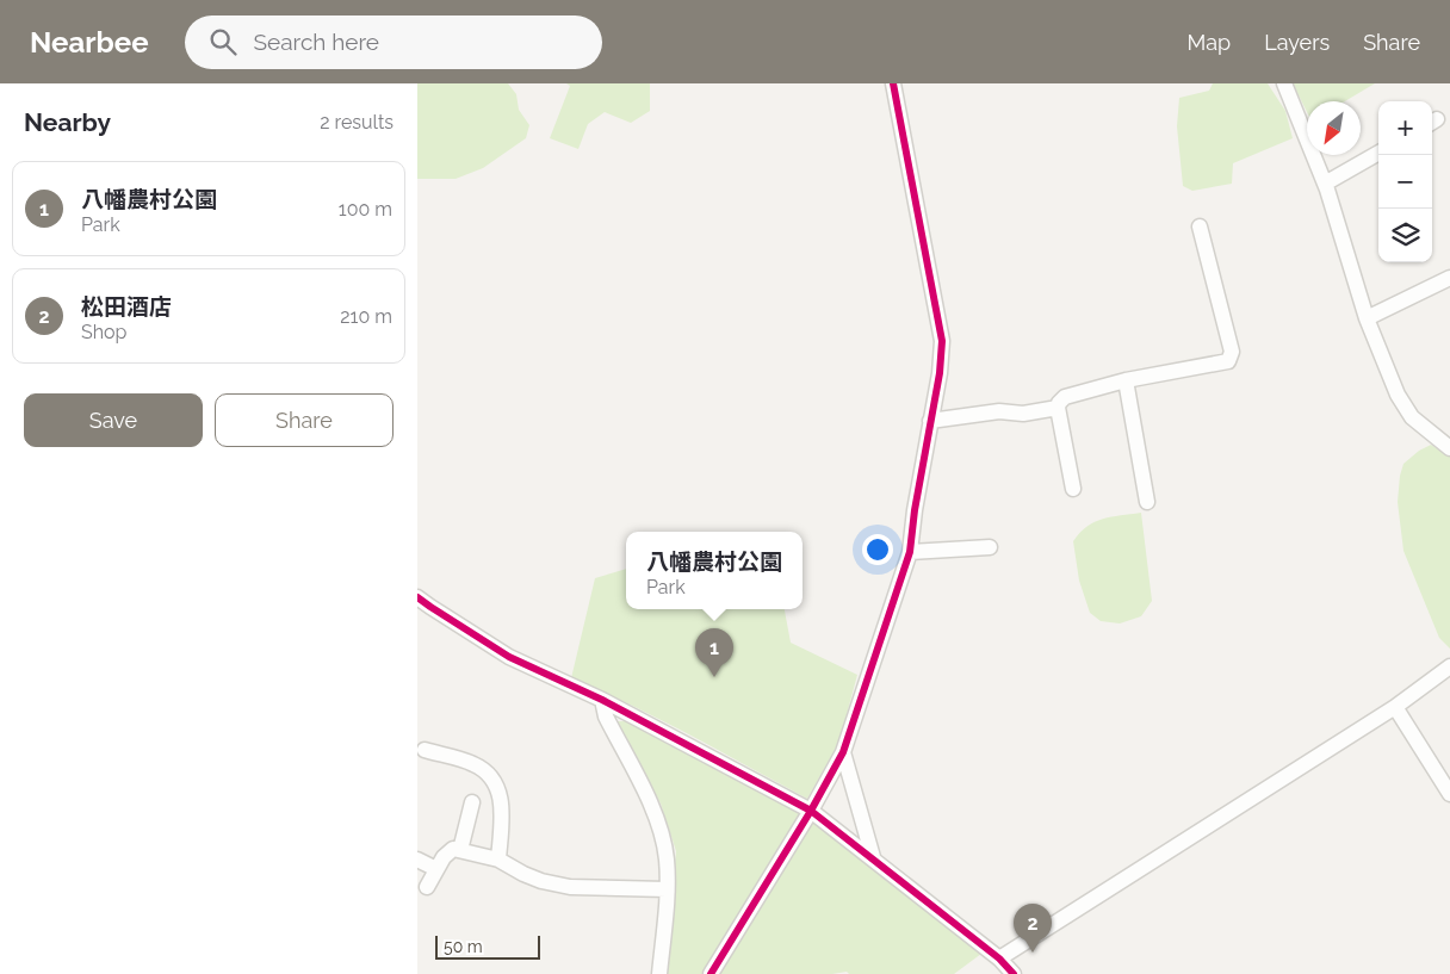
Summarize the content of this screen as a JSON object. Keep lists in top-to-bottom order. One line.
{"scale_bar":"50 m","north":"bottom left","page":{"header":"Nearbee","search":"Search here","nav":["Map","Layers","Share"],"heading":["Nearby","2 results"],"map_buttons":["+","−"],"list":[{"mark":"1","name":"八幡農村公園","note":"Park","value":"100 m"},{"mark":"2","name":"松田酒店","note":"Shop","value":"210 m"}],"buttons":["Save","Share"],"popup":["八幡農村公園","Park"],"pins":["1","2"],"scale":"50 m"}}
